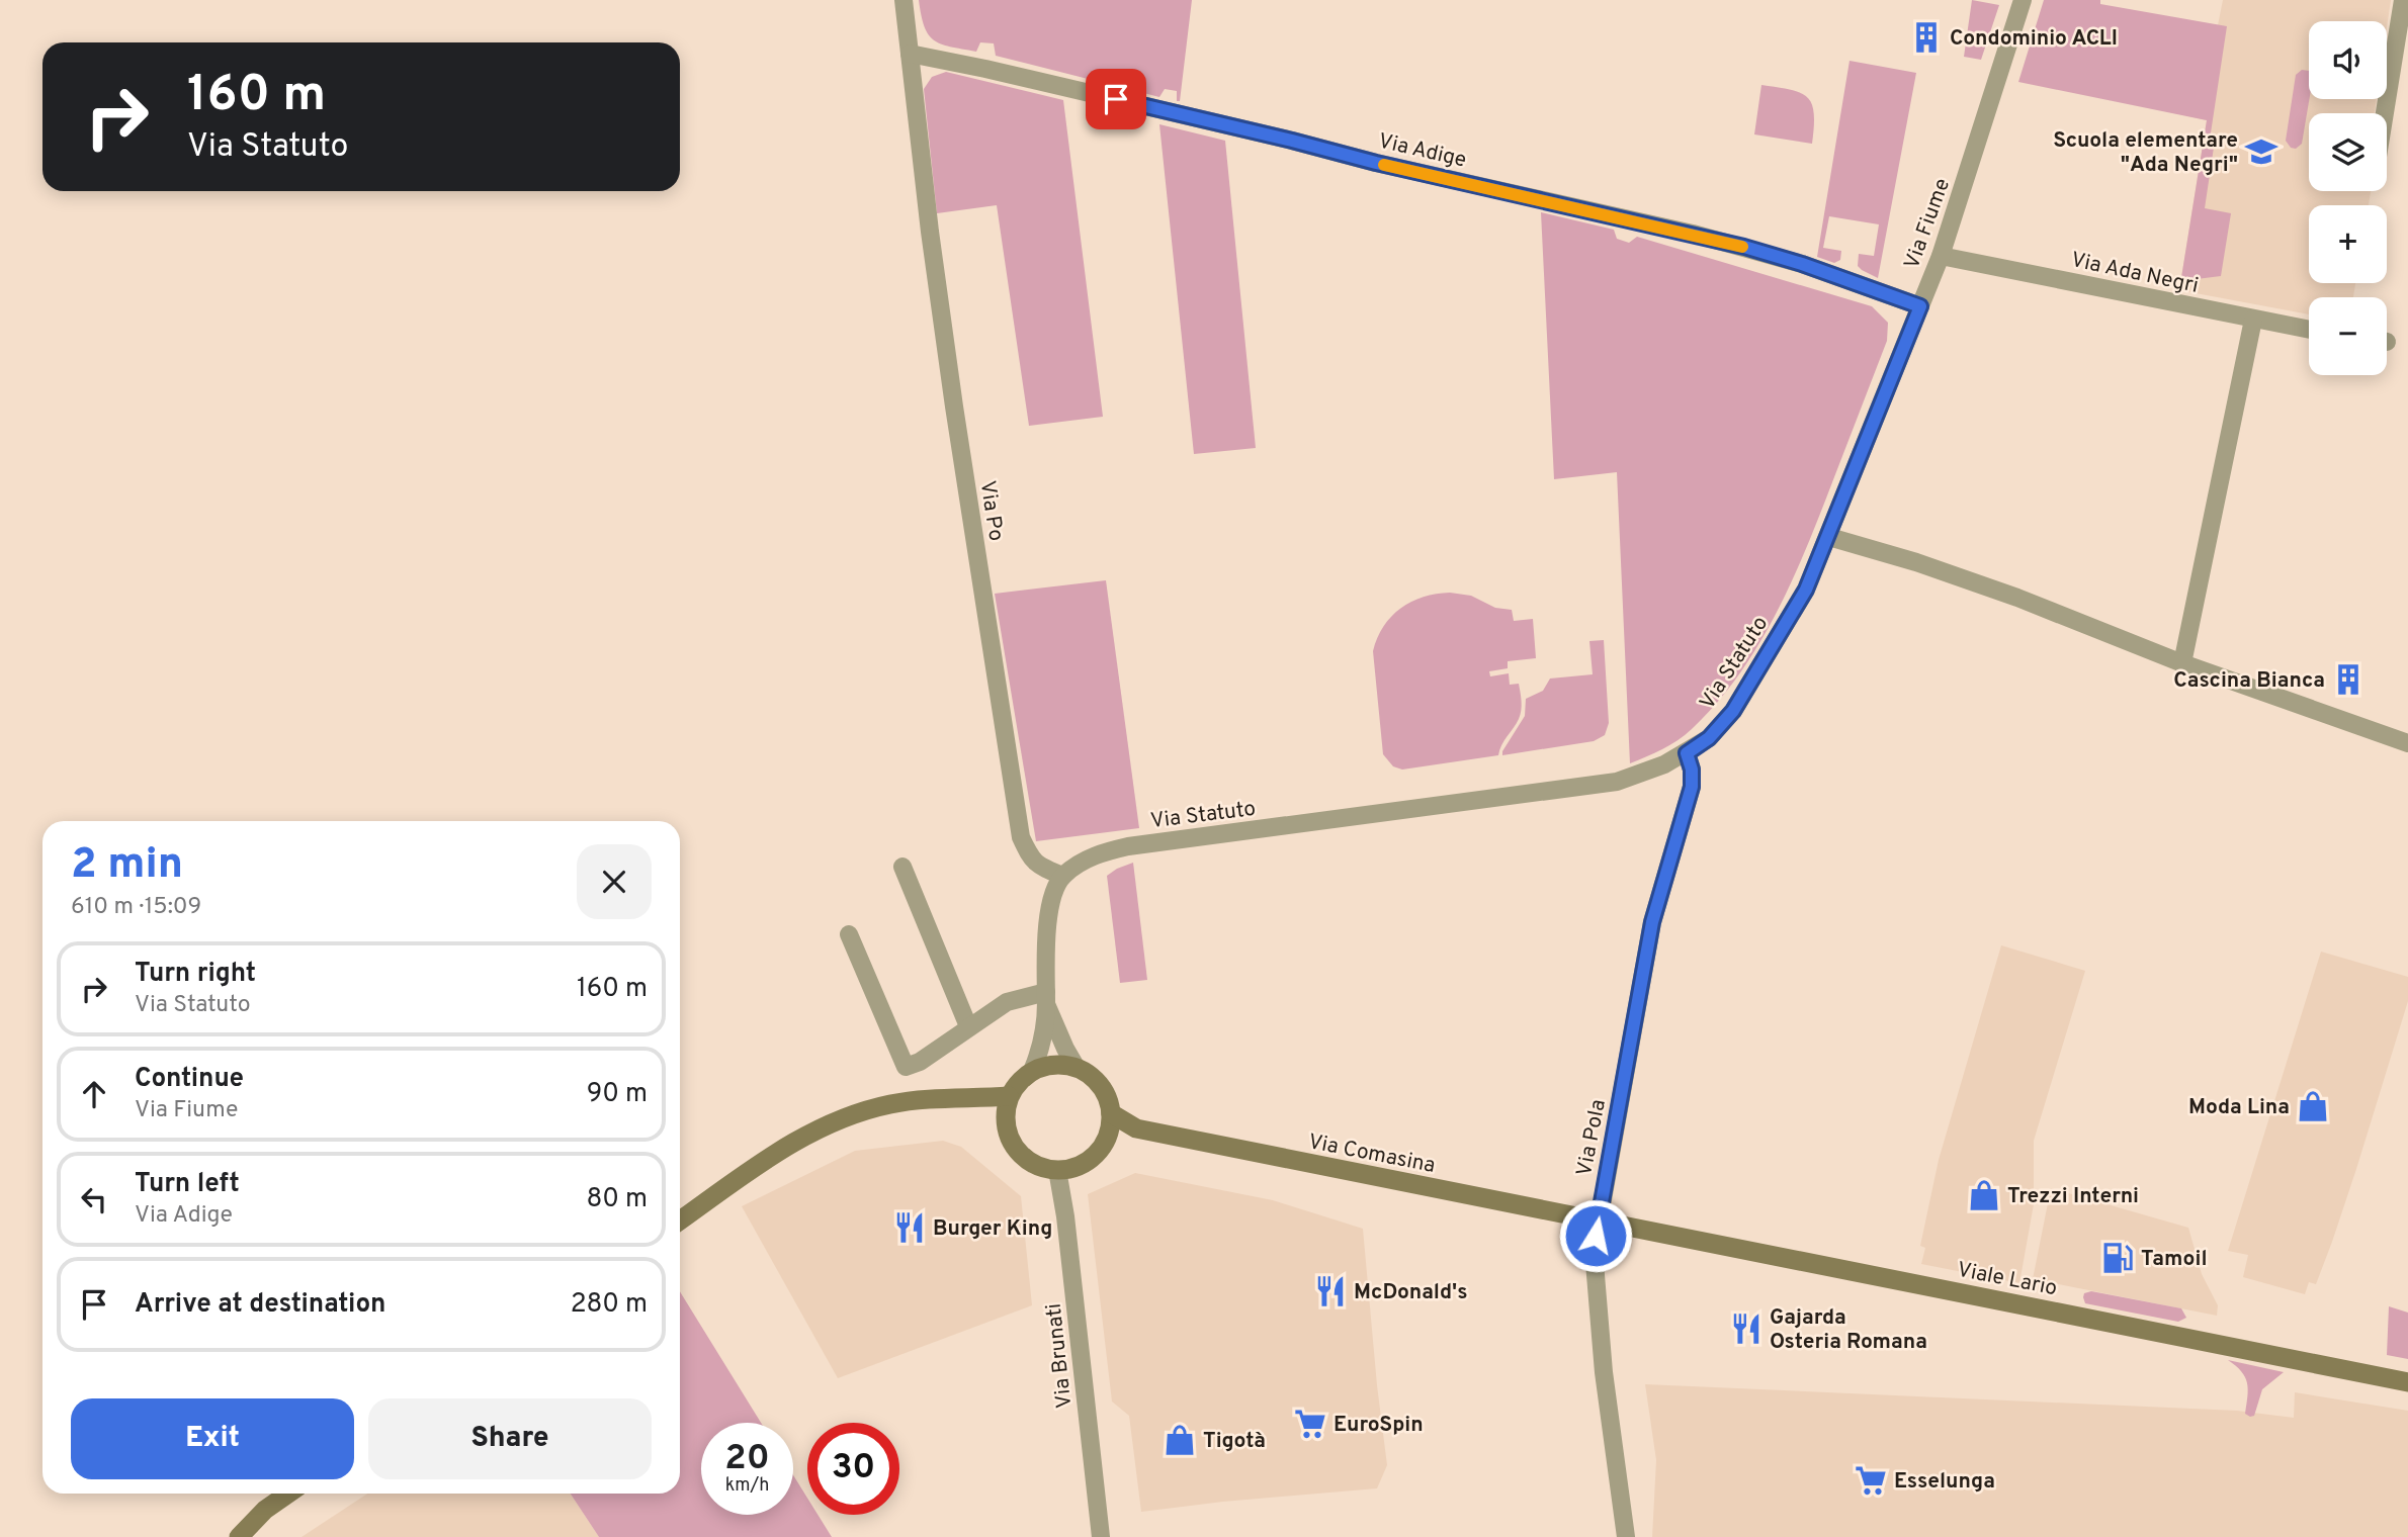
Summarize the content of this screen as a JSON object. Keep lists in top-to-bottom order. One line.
{"streets":{"main road":["Via Comasina","Viale Lario"],"street":["Via Adige","Via Fiume","Via Ada Negri","Via Po","Via Statuto","Via Pola","Via Brunati"]},"crossings":[["Via Adige","Via Fiume"],["Via Adige","Via Po"],["Via Fiume","Via Ada Negri"],["Via Fiume","Via Statuto"],["Via Po","Via Statuto"],["Via Statuto","Via Pola"],["Via Pola","Via Comasina"],["Via Pola","Viale Lario"],["Via Comasina","Viale Lario"],["Via Comasina","Via Brunati"]],"places":{"building":["Condominio ACLI","Cascina Bianca"],"school or university":["Scuola elementare \"Ada Negri\""],"shop":["Moda Lina","Trezzi Interni","Tigotà"],"restaurant":["Burger King","McDonald's","Gajarda Osteria Romana"],"fuel station":["Tamoil"],"supermarket":["EuroSpin","Esselunga"]},"page":{"map_buttons":["+","−"],"turn":["160 m","Via Statuto"],"heading":["2 min","610 m · 15:09"],"list":[{"name":"Turn right","note":"Via Statuto","value":"160 m"},{"name":"Continue","note":"Via Fiume","value":"90 m"},{"name":"Turn left","note":"Via Adige","value":"80 m"},{"name":"Arrive at destination","value":"280 m"}],"buttons":["Exit","Share"],"speed":"20 km/h","limit":"30"}}
